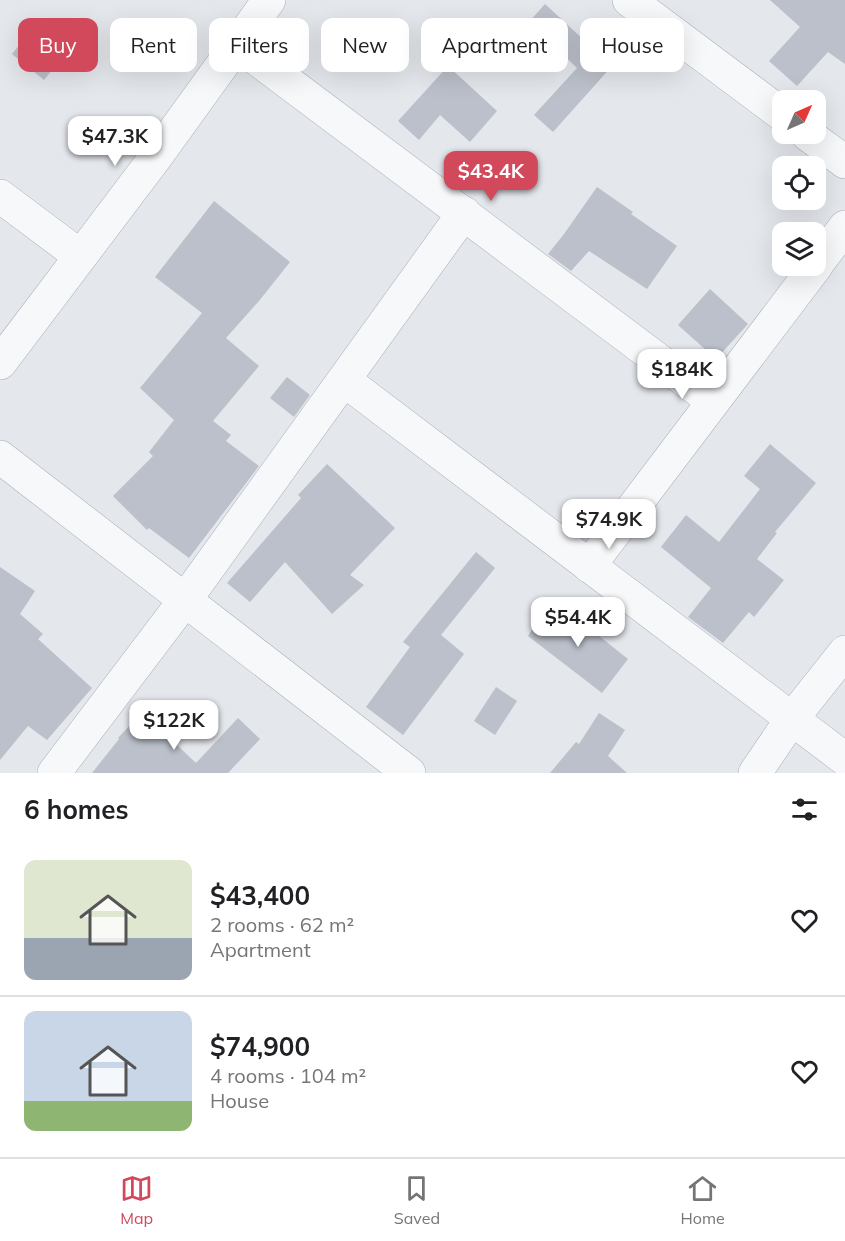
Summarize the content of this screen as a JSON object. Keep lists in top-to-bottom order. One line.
{"north":"top right","page":{"chip":["Buy","Rent","Filters","New","Apartment","House"],"price":["$47.3K","$43.4K","$184K","$74.9K","$54.4K","$122K"],"heading":"6 homes","list":[{"name":"$43,400","note":"2 rooms · 62 m² · Apartment"},{"name":"$74,900","note":"4 rooms · 104 m² · House"}],"tabs":["Map","Saved","Home"]}}
